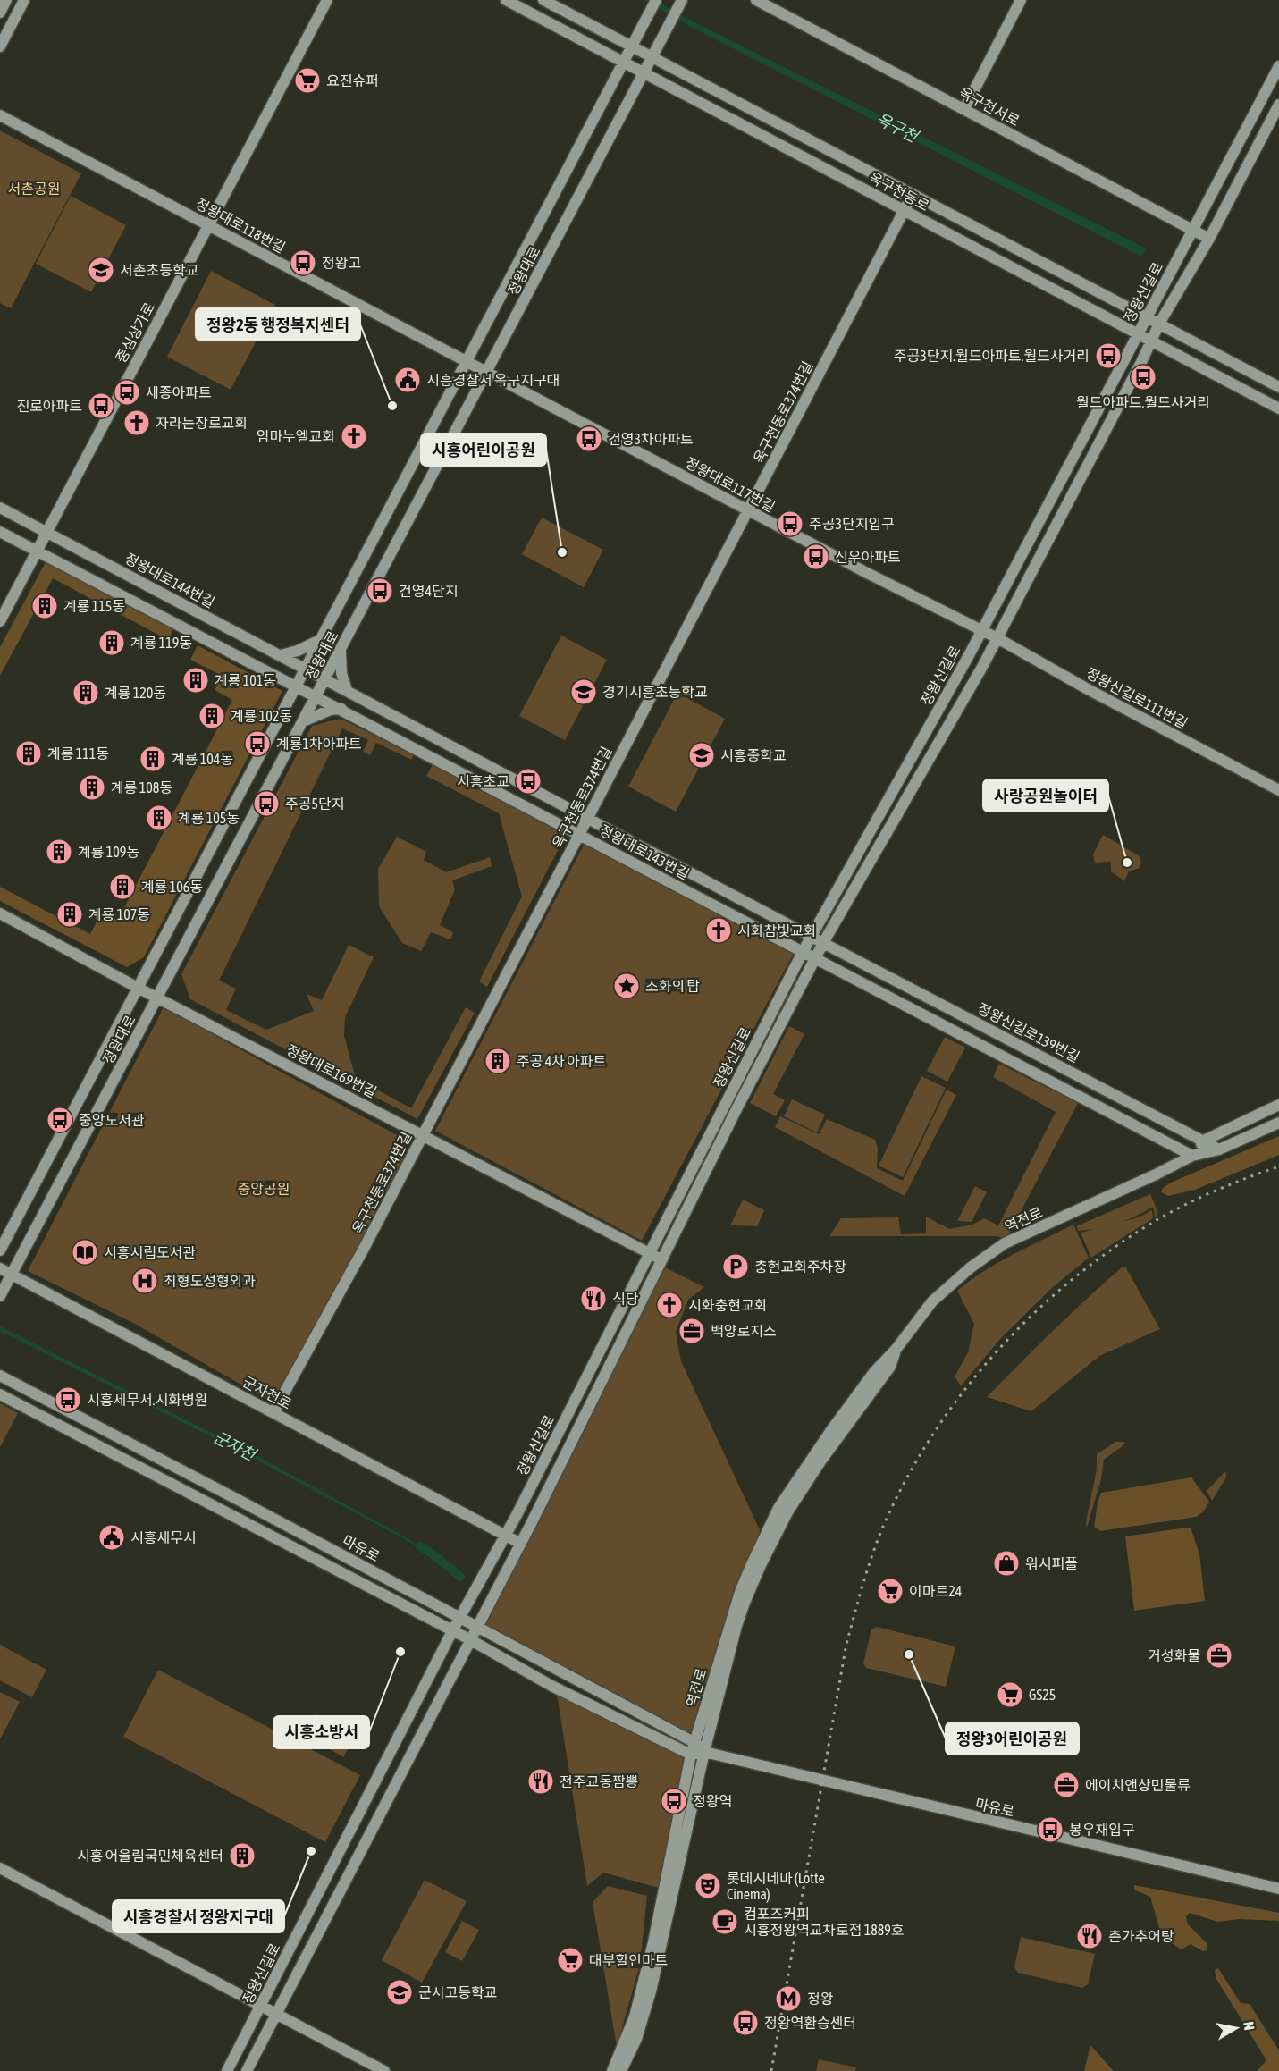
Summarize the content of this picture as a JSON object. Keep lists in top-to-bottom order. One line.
{"streets":{"street":["옥구천서로","옥구천동로","정왕대로118번길","정왕대로","정왕신길로","중심상가로","옥구천동로374번길","정왕대로117번길","정왕대로144번길","정왕신길로111번길","정왕대로143번길","정왕신길로139번길","정왕대로169번길","역전로","군자천로","마유로"]},"crossings":[["옥구천서로","정왕신길로"],["옥구천동로","정왕대로"],["옥구천동로","정왕신길로"],["옥구천동로","옥구천동로374번길"],["정왕대로118번길","정왕대로"],["정왕대로118번길","중심상가로"],["정왕대로118번길","정왕대로117번길"],["정왕대로","정왕대로117번길"],["정왕대로","정왕대로144번길"],["정왕대로","정왕대로143번길"],["정왕대로","정왕대로169번길"],["정왕대로","군자천로"],["정왕신길로","정왕대로117번길"],["정왕신길로","정왕신길로111번길"],["정왕신길로","정왕대로143번길"],["정왕신길로","정왕신길로139번길"],["정왕신길로","정왕대로169번길"],["정왕신길로","군자천로"],["정왕신길로","마유로"],["중심상가로","정왕대로144번길"],["옥구천동로374번길","정왕대로117번길"],["옥구천동로374번길","정왕대로143번길"],["옥구천동로374번길","정왕대로169번길"],["옥구천동로374번길","군자천로"],["정왕대로117번길","정왕신길로111번길"],["정왕대로144번길","정왕대로143번길"],["정왕대로143번길","정왕신길로139번길"],["정왕신길로139번길","역전로"],["역전로","마유로"]],"water":["옥구천","군자천"],"parks":["서촌공원","중앙공원"],"places":{"supermarket":["요진슈퍼","이마트24","GS25","대부할인마트"],"bus stop":["정왕고","주공3단지.월드아파트.월드사거리","월드아파트.월드사거리","세종아파트","진로아파트","건영3차아파트","주공3단지입구","신우아파트","건영4단지","계룡1차아파트","시흥초교","주공5단지","중앙도서관","시흥세무서.시화병원","정왕역","봉우재입구","정왕역환승센터"],"school or university":["서촌초등학교","경기시흥초등학교","시흥중학교","군서고등학교"],"public building":["시흥경찰서 옥구지구대","시흥세무서"],"other":["정왕2동 행정복지센터","시흥어린이공원","사랑공원놀이터","시흥소방서","정왕3어린이공원","시흥경찰서 정왕지구대"],"church":["자라는장로교회","임마누엘교회","시화참빛교회","시화충현교회"],"building":["계룡 115동","계룡 119동","계룡 101동","계룡 120동","계룡 102동","계룡 111동","계룡 104동","계룡 108동","계룡 105동","계룡 109동","계룡 106동","계룡 107동","주공 4차 아파트","시흥 어울림국민체육센터"],"place":["조화의 탑"],"library":["시흥시립도서관"],"parking":["충현교회주차장"],"hospital":["최형도성형외과"],"restaurant":["식당","전주교동짬뽕","촌가추어탕"],"office":["백양로지스","거성화물","에이치앤상민물류"],"shop":["워시피플"],"theatre":["롯데시네마 (Lotte Cinema)"],"cafe":["컴포즈커피 시흥정왕역교차로점 1889호"],"metro station":["정왕"]},"north":"right"}
